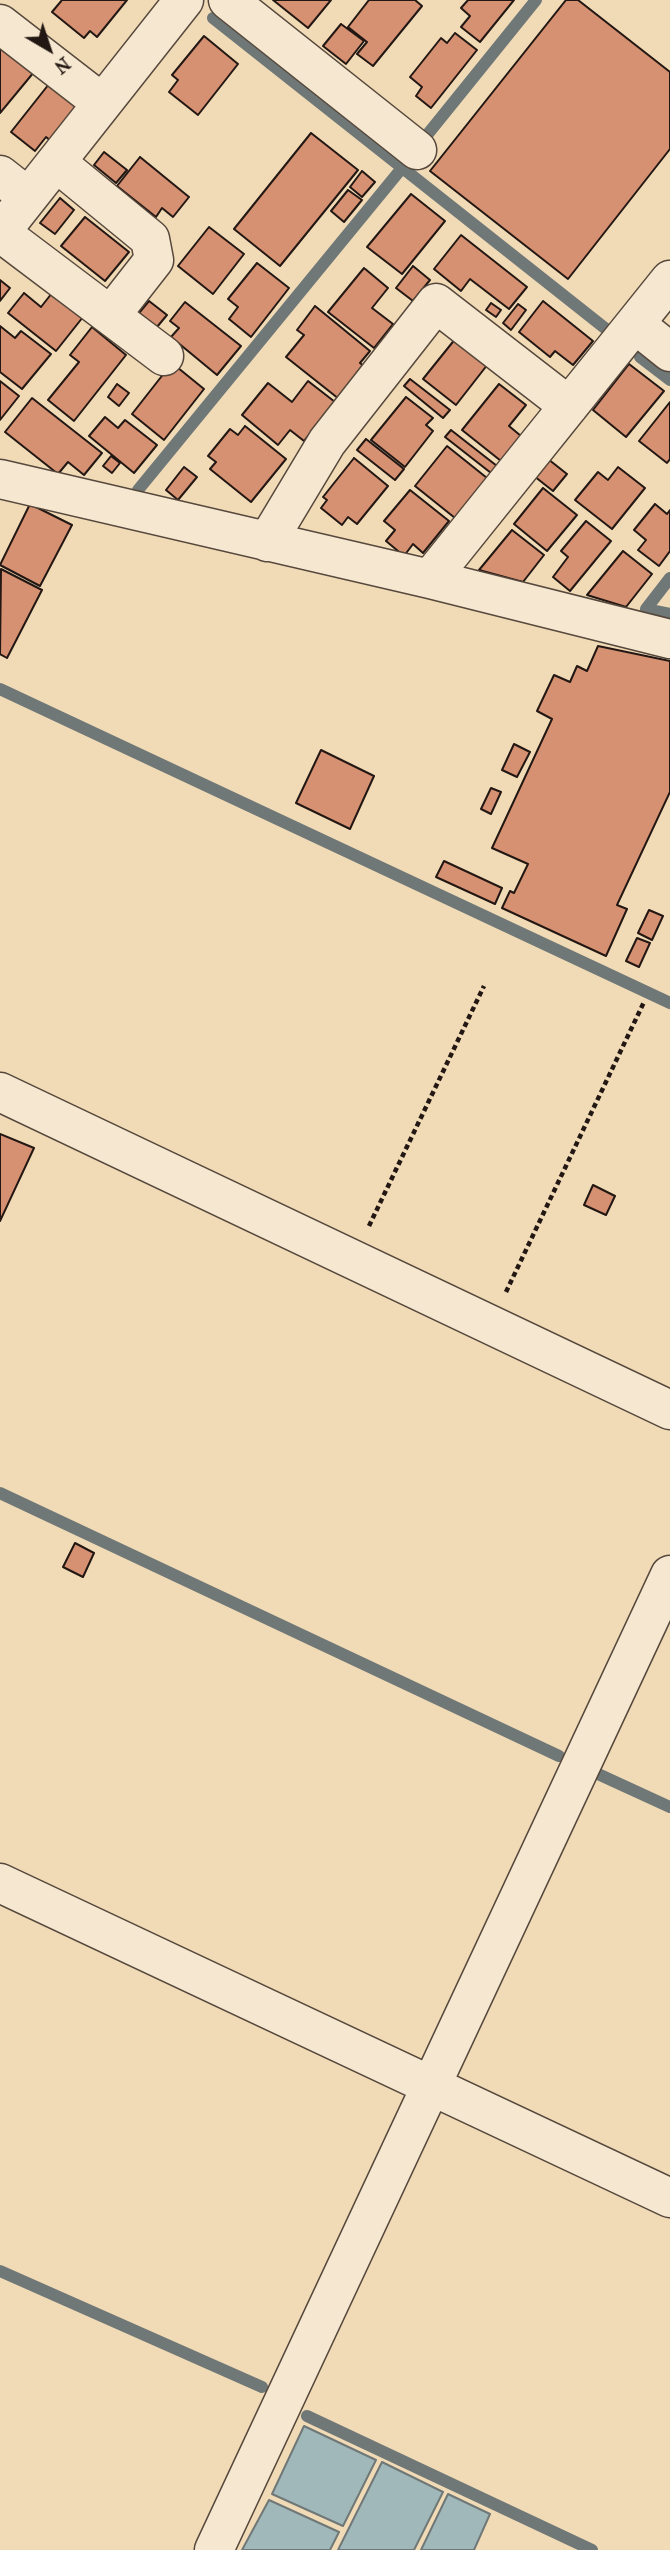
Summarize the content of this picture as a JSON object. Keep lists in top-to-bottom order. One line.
{"north":"bottom right"}
